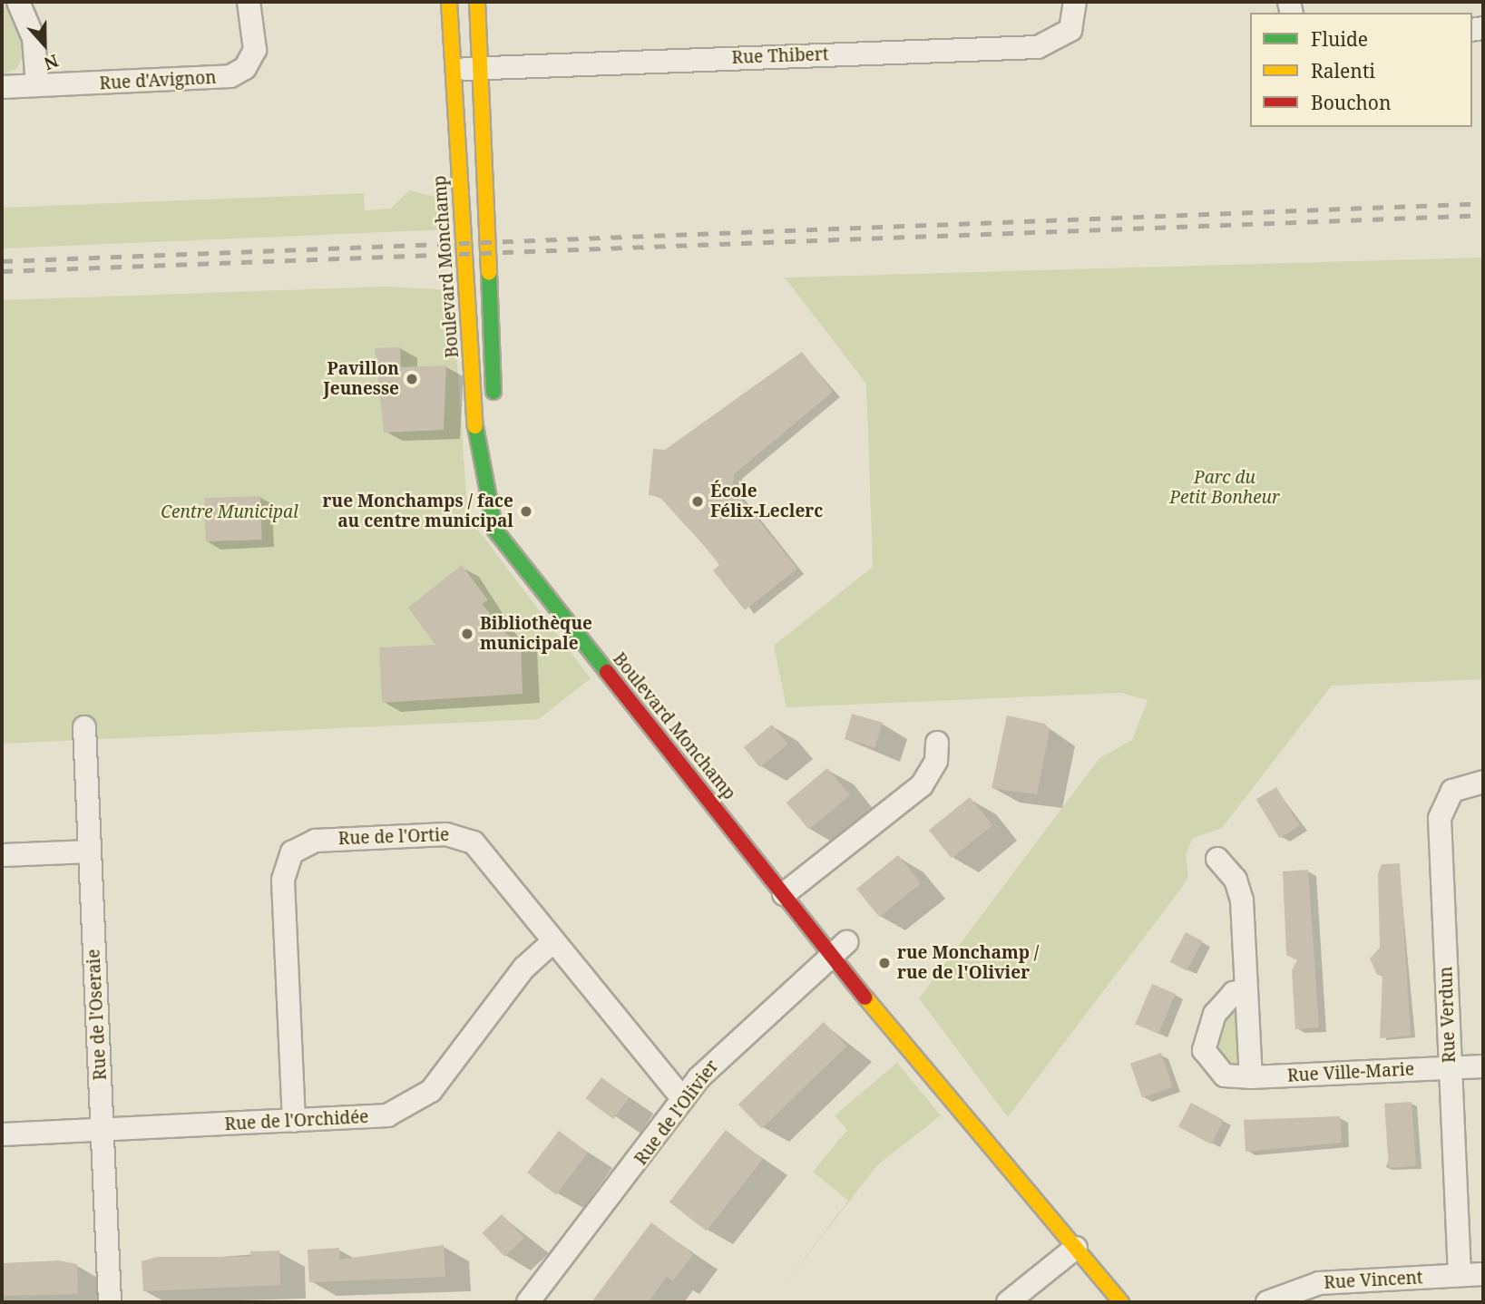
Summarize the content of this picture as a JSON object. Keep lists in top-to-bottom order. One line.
{"streets":{"street":["Rue Thibert","Rue d'Avignon","Boulevard Monchamp","Rue de l'Ortie","Rue de l'Oseraie","Rue Verdun","Rue Ville-Marie","Rue de l'Olivier","Rue de l'Orchidée","Rue Vincent"]},"crossings":[["Rue Thibert","Boulevard Monchamp"],["Boulevard Monchamp","Rue de l'Olivier"],["Rue de l'Ortie","Rue de l'Olivier"],["Rue de l'Ortie","Rue de l'Orchidée"],["Rue de l'Oseraie","Rue de l'Orchidée"],["Rue Verdun","Rue Ville-Marie"],["Rue Verdun","Rue Vincent"]],"parks":["Parc du Petit Bonheur","Centre Municipal"],"places":["Pavillon Jeunesse","École Félix-Leclerc","rue Monchamps / face au centre municipal","Bibliothèque municipale","rue Monchamp / rue de l'Olivier"],"legend":["Fluide","Ralenti","Bouchon"],"north":"bottom"}
